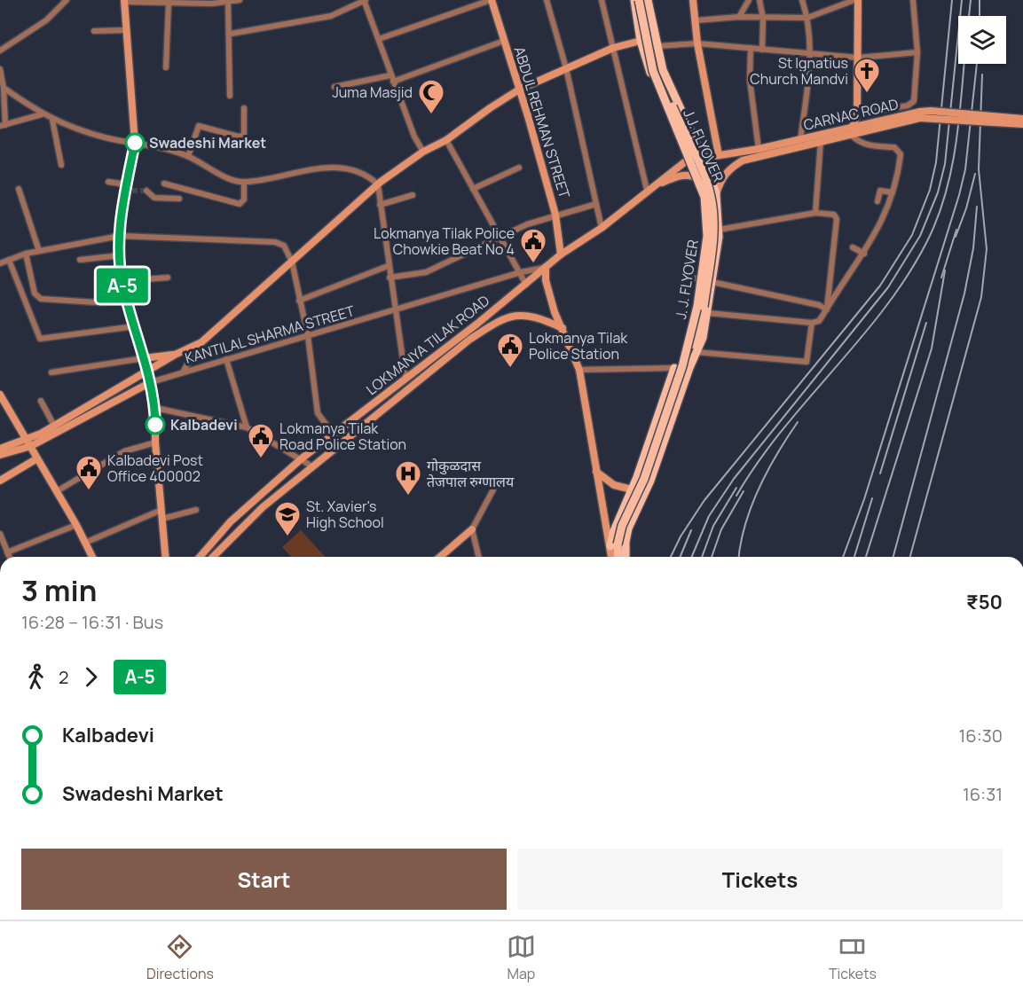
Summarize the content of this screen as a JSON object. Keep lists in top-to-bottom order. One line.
{"streets":{"main road":["CARNAC ROAD","ABDUL REHMAN STREET","J.J. FLYOVER","J. J. FLYOVER","LOKMANYA TILAK ROAD"],"street":["KANTILAL SHARMA STREET"]},"crossings":[["CARNAC ROAD","LOKMANYA TILAK ROAD"],["ABDUL REHMAN STREET","LOKMANYA TILAK ROAD"],["J.J. FLYOVER","J. J. FLYOVER"],["KANTILAL SHARMA STREET","LOKMANYA TILAK ROAD"]],"places":{"church":["St Ignatius Church Mandvi"],"mosque":["Juma Masjid"],"other":["Swadeshi Market","Kalbadevi"],"public building":["Lokmanya Tilak Police Chowkie Beat No 4","Lokmanya Tilak Police Station","Lokmanya Tilak Road Police Station","Kalbadevi Post Office 400002"],"hospital":["गोकुळदास तेजपाल रुग्णालय"],"school or university":["St. Xavier's High School"]},"lines":["bus line A-5"],"page":{"on_map":"A-5","heading":["3 min","16:28 – 16:31 · Bus","₹50"],"legs":["2","A-5"],"list":[{"name":"Kalbadevi","value":"16:30"},{"name":"Swadeshi Market","value":"16:31"}],"buttons":["Start","Tickets"],"tabs":["Directions","Map","Tickets"]}}
